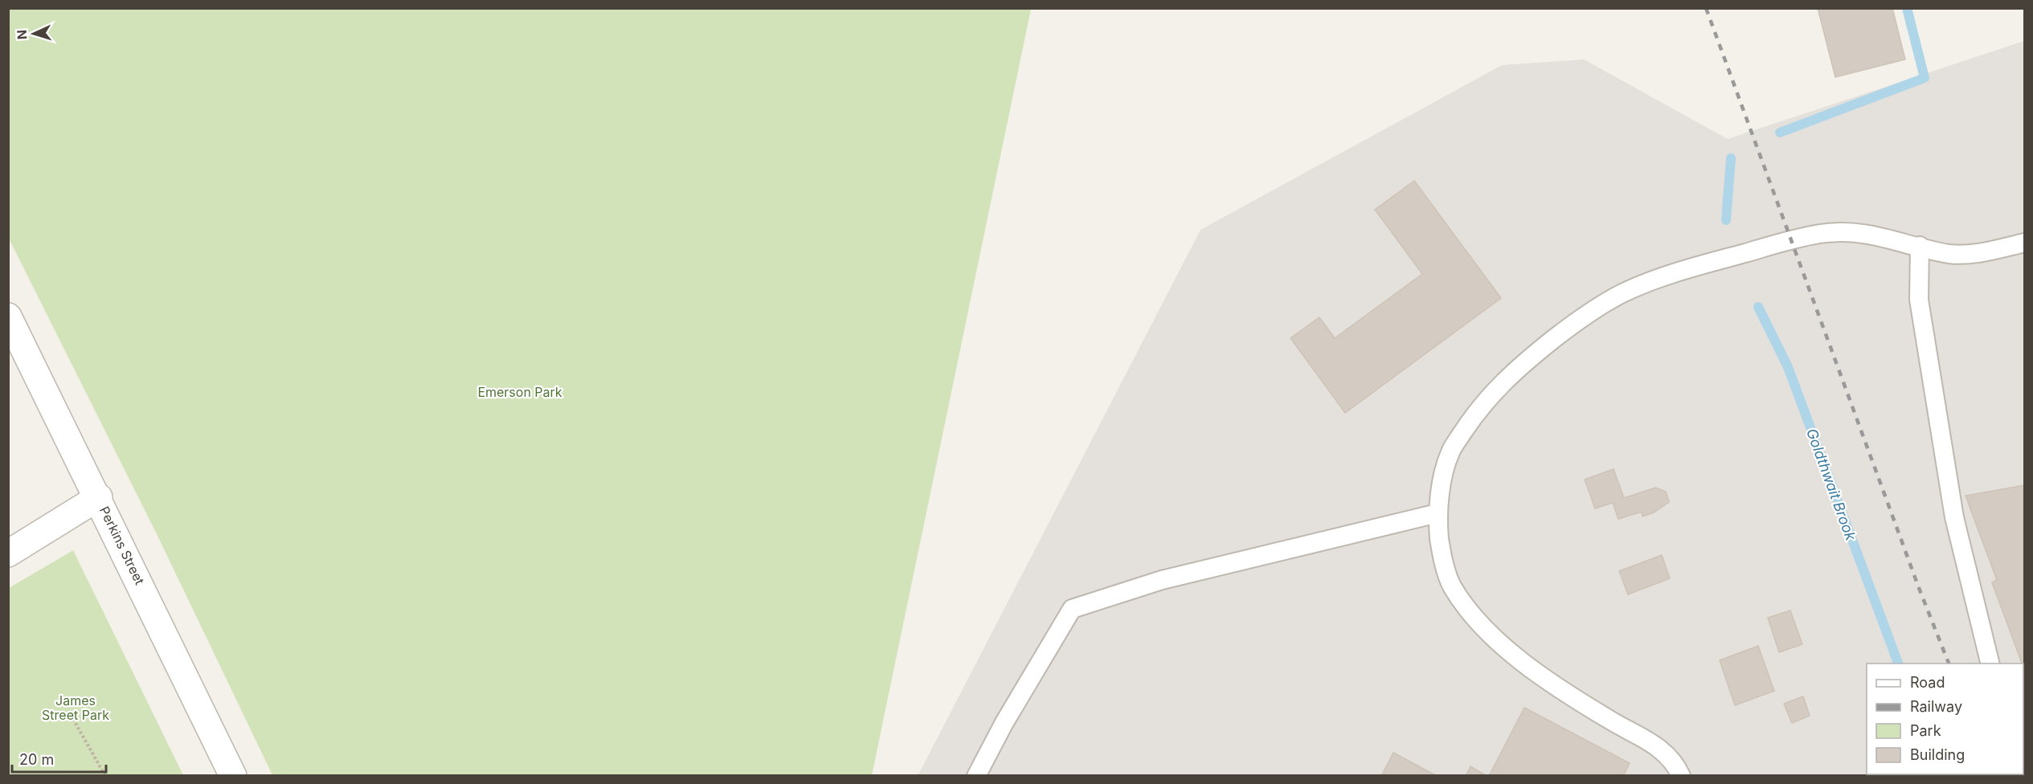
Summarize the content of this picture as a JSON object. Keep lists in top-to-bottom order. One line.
{"streets":{"street":["Perkins Street"]},"water":["Goldthwait Brook"],"parks":["Emerson Park","James Street Park"],"legend":["Road","Railway","Park","Building"],"scale_bar":"20 m","north":"left"}
